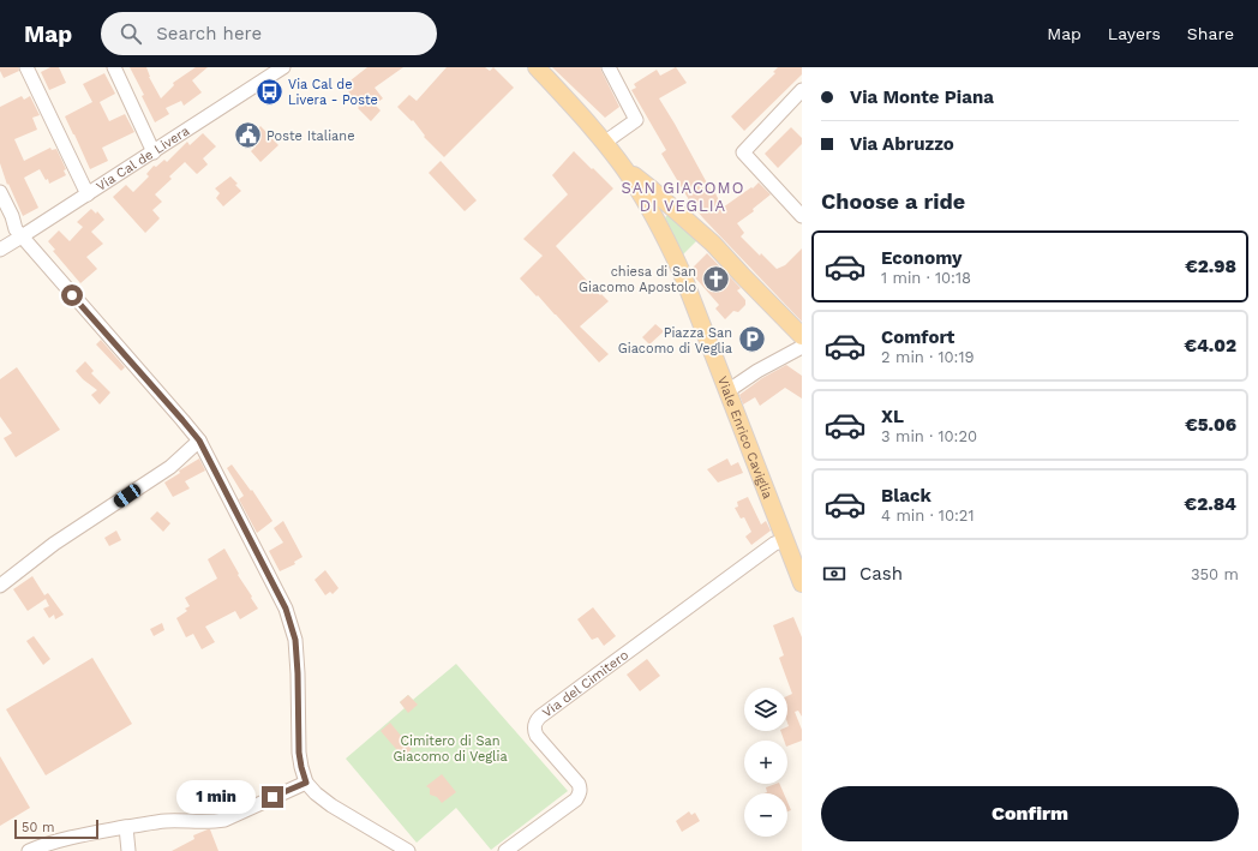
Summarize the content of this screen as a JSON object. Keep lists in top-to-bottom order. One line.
{"streets":{"main road":["Viale Enrico Caviglia"],"street":["Via Cal de Livera","Via del Cimitero"]},"crossings":[["Viale Enrico Caviglia","Via del Cimitero"]],"districts":["SAN GIACOMO DI VEGLIA"],"parks":["Cimitero di San Giacomo di Veglia"],"places":{"bus stop":["Via Cal de Livera - Poste"],"public building":["Poste Italiane"],"church":["chiesa di San Giacomo Apostolo"],"parking":["Piazza San Giacomo di Veglia"]},"scale_bar":"50 m","page":{"header":"Map","search":"Search here","nav":["Map","Layers","Share"],"banner":["Via Monte Piana","Via Abruzzo"],"heading":"Choose a ride","list":[{"name":"Economy","note":"1 min · 10:18","value":"€2.98"},{"name":"Comfort","note":"2 min · 10:19","value":"€4.02"},{"name":"XL","note":"3 min · 10:20","value":"€5.06"},{"name":"Black","note":"4 min · 10:21","value":"€2.84"}],"pay":["Cash","350 m"],"map_buttons":["+","−"],"buttons":"Confirm","bubble":"1 min","scale":"50 m"}}
